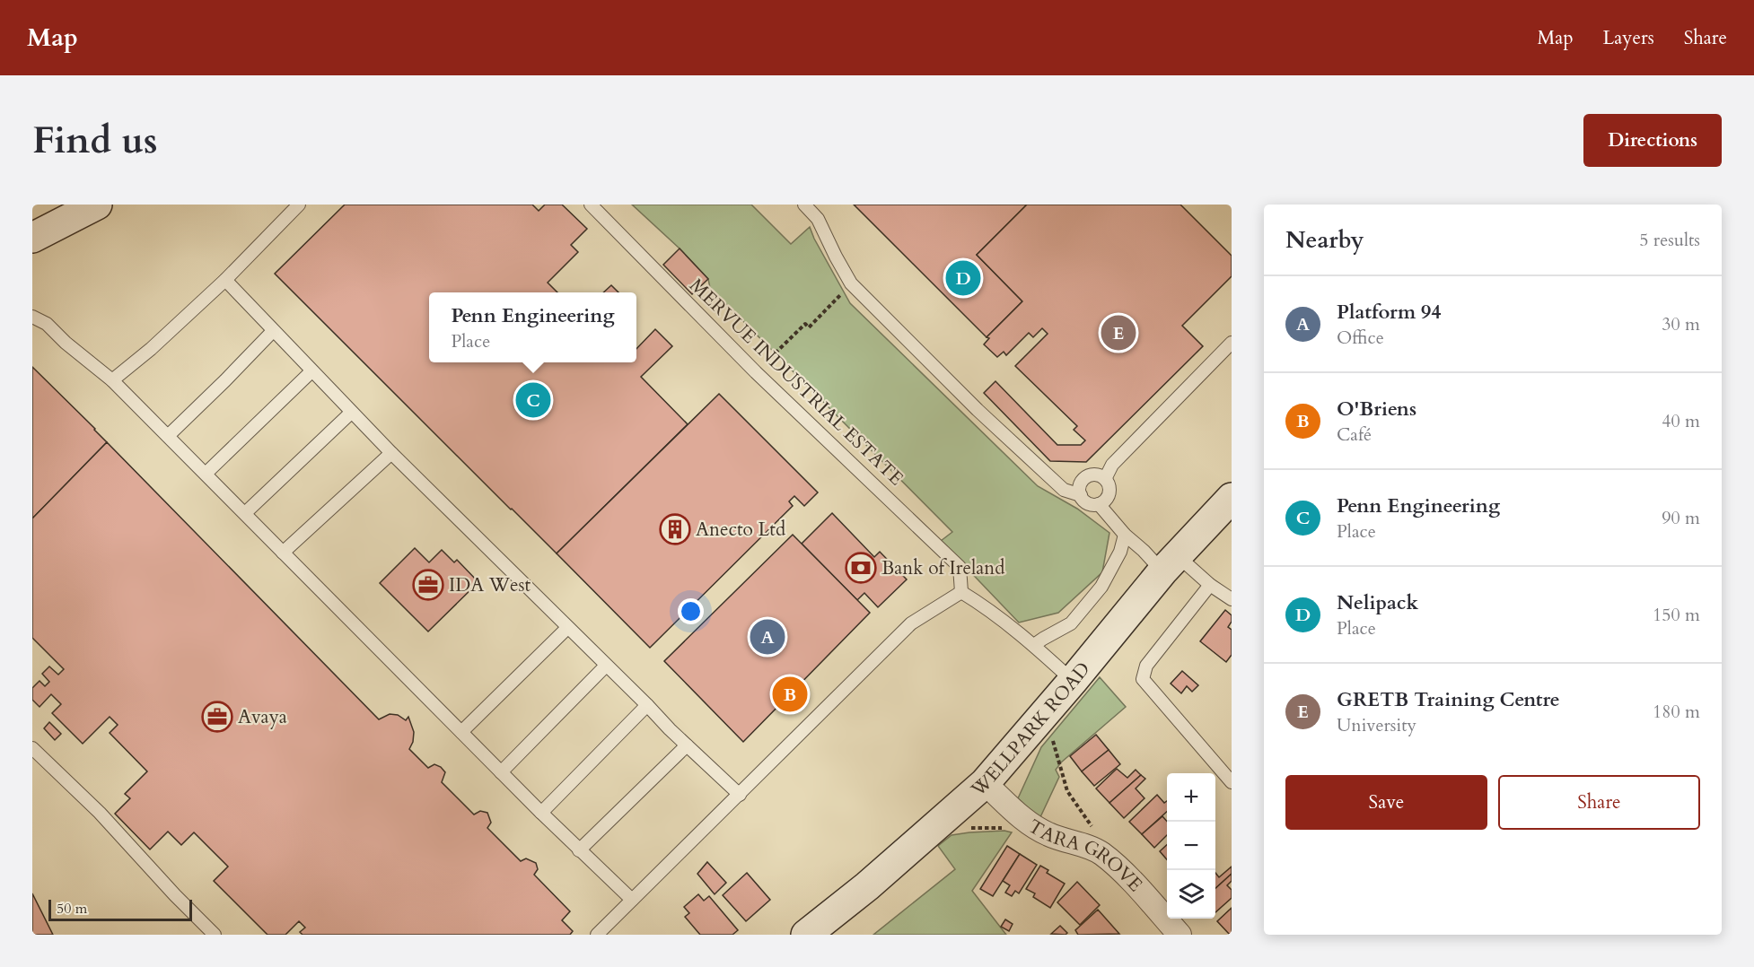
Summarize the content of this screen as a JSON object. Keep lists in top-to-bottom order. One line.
{"streets":{"main road":["WELLPARK ROAD"],"street":["TARA GROVE"],"lane":["MERVUE INDUSTRIAL ESTATE"]},"crossings":[["WELLPARK ROAD","TARA GROVE"]],"places":{"building":["Anecto Ltd"],"bank":["Bank of Ireland"],"office":["IDA West","Avaya"]},"scale_bar":"50 m","page":{"header":"Map","nav":["Map","Layers","Share"],"buttons":["Directions",["Save","Share"]],"title":"Find us","heading":["Nearby","5 results"],"pins":["D","E","C","A","B"],"list":[{"mark":"A","name":"Platform 94","note":"Office","value":"30 m"},{"mark":"B","name":"O'Briens","note":"Café","value":"40 m"},{"mark":"C","name":"Penn Engineering","note":"Place","value":"90 m"},{"mark":"D","name":"Nelipack","note":"Place","value":"150 m"},{"mark":"E","name":"GRETB Training Centre","note":"University","value":"180 m"}],"popup":["Penn Engineering","Place"],"map_buttons":["+","−"],"scale":"50 m"}}
